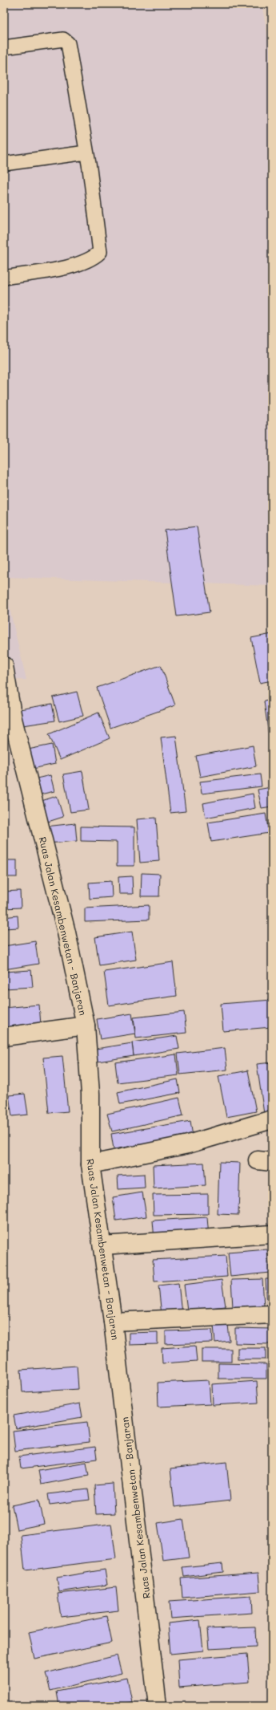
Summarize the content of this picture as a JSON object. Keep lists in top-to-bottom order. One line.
{"streets":{"main road":["Ruas Jalan Kesambenwetan - Banjaran"]}}
